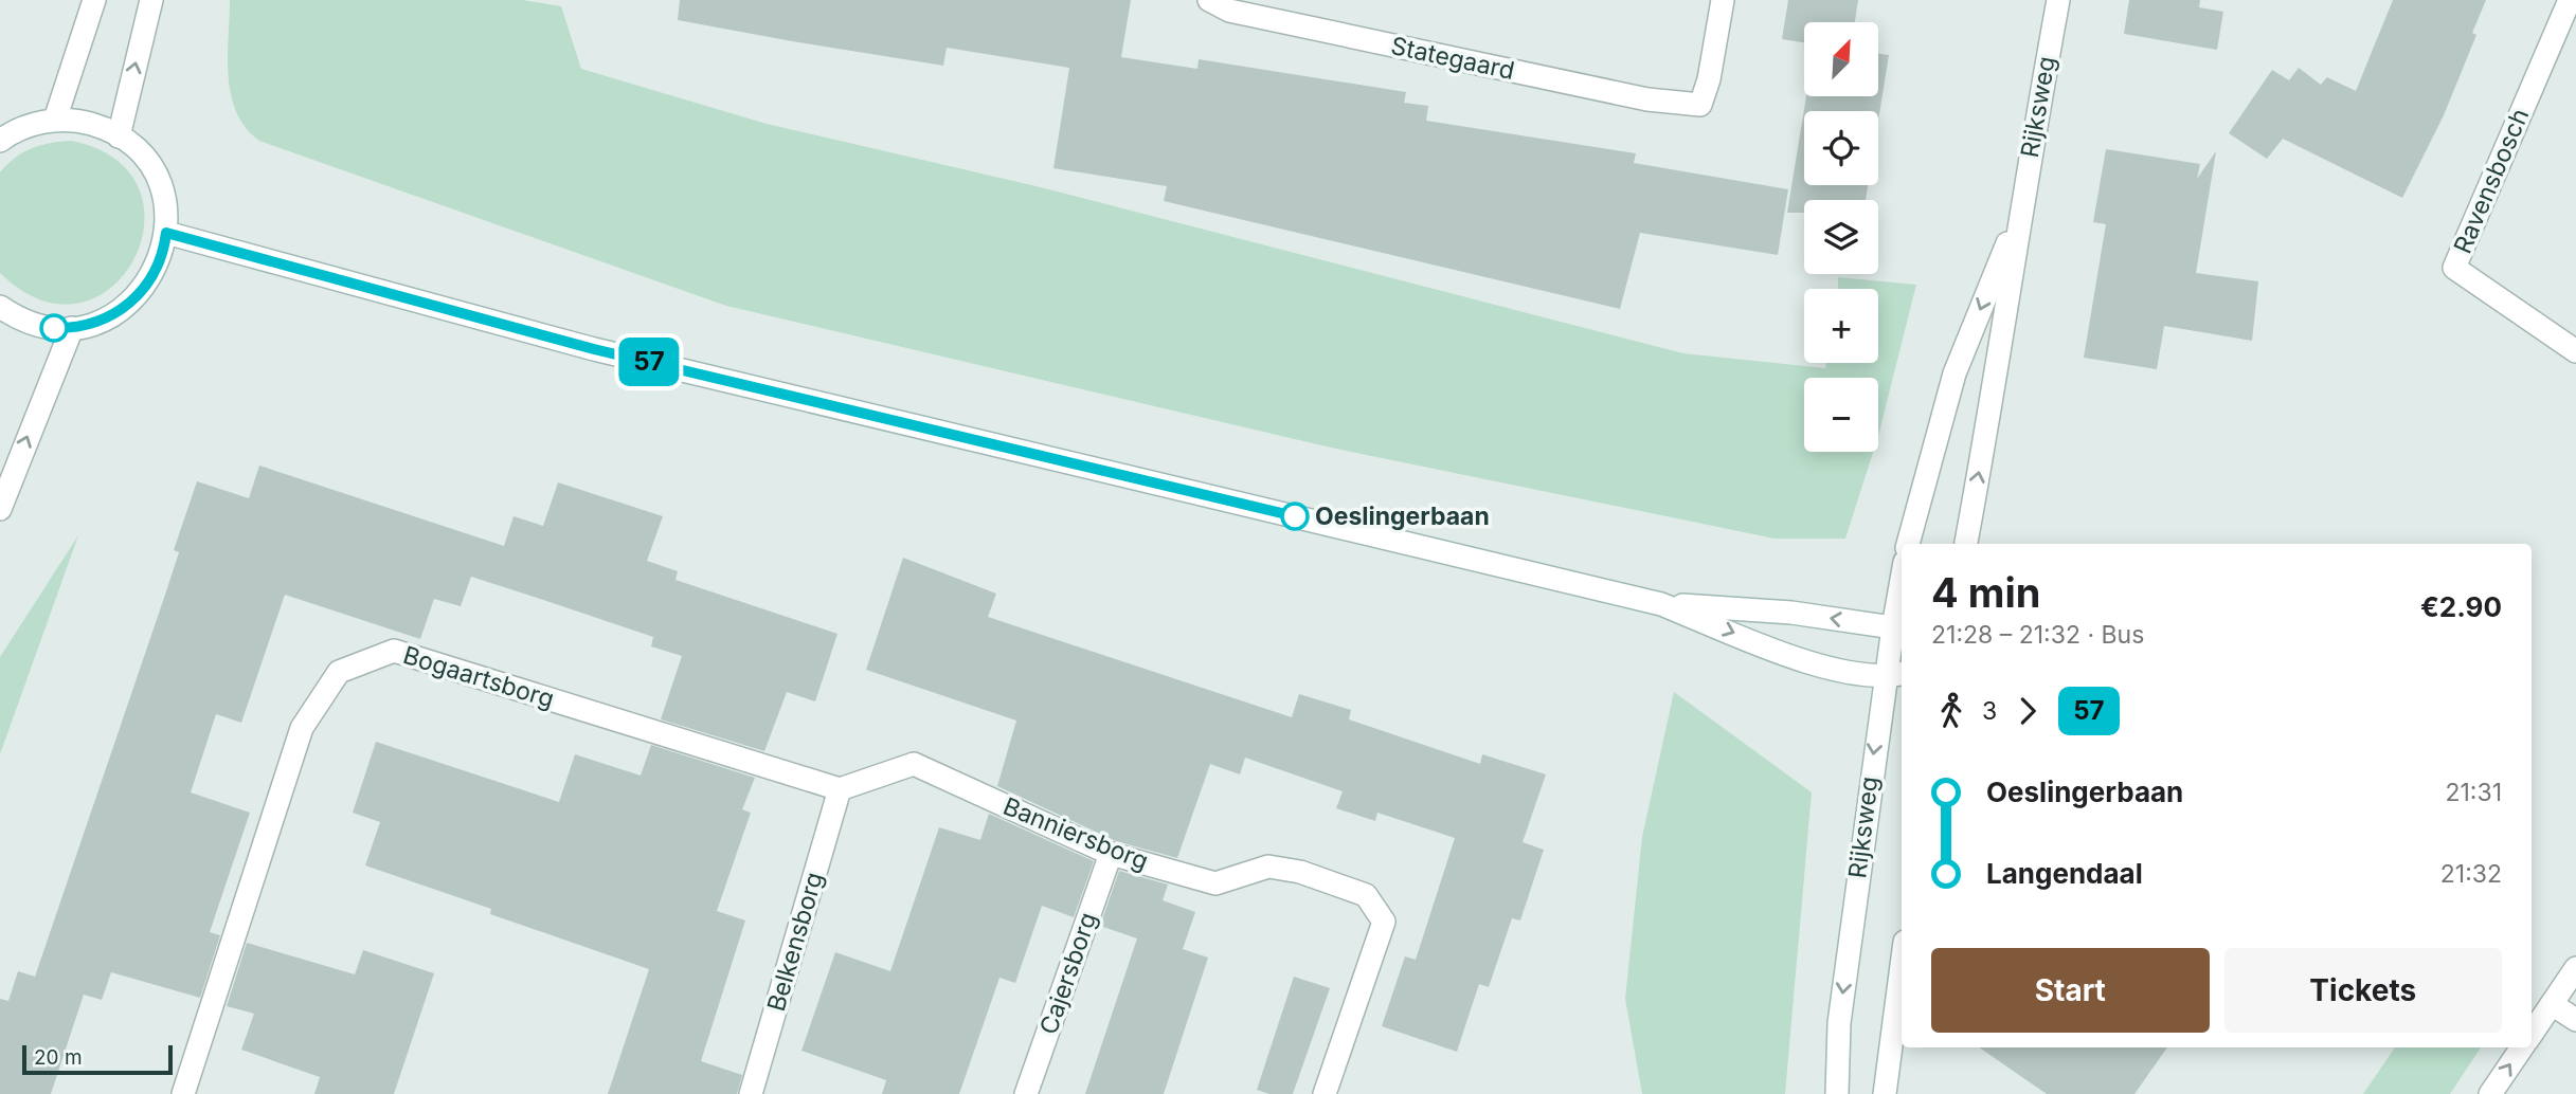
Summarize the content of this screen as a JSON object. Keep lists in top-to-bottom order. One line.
{"streets":{"street":["Stategaard","Rijksweg","Ravensbosch","Bogaartsborg","Banniersborg","Belkensborg","Cajersborg"]},"crossings":[["Bogaartsborg","Banniersborg"],["Bogaartsborg","Belkensborg"],["Banniersborg","Belkensborg"],["Banniersborg","Cajersborg"]],"places":["Oeslingerbaan"],"lines":["bus line 57"],"scale_bar":"20 m","north":"top right","page":{"on_map":"57","map_buttons":["+","−"],"heading":["4 min","21:28 – 21:32 · Bus","€2.90"],"legs":["3","57"],"list":[{"name":"Oeslingerbaan","value":"21:31"},{"name":"Langendaal","value":"21:32"}],"buttons":["Start","Tickets"],"scale":"20 m"}}
